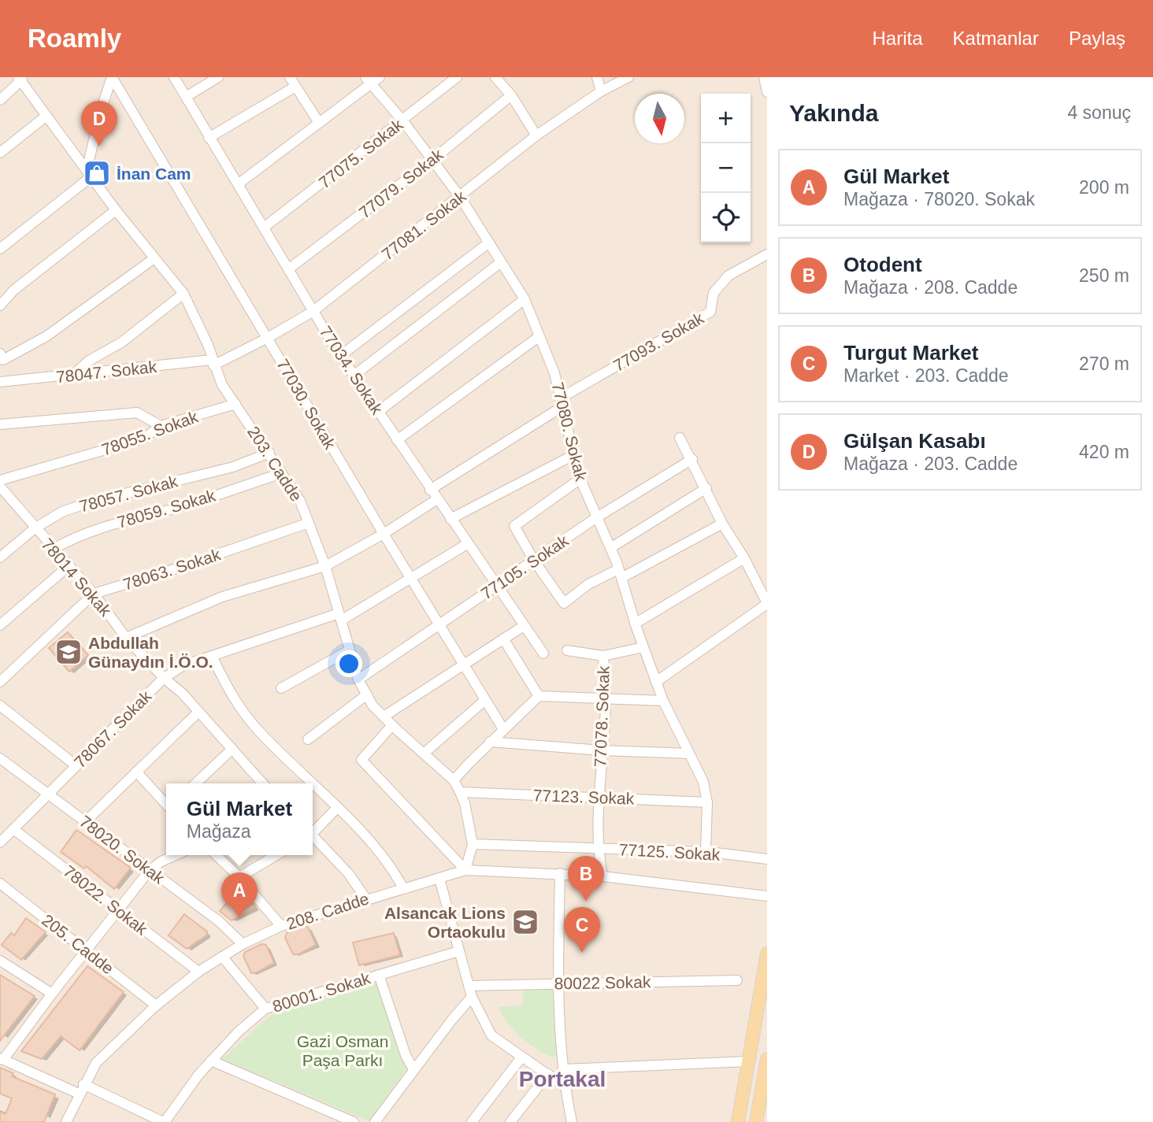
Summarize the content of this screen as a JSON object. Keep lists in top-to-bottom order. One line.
{"streets":{"street":["77075. Sokak","77079. Sokak","77081. Sokak","77093. Sokak","77034. Sokak","78047. Sokak","77030. Sokak","77080. Sokak","78055. Sokak","203. Cadde","78057. Sokak","78059. Sokak","77105. Sokak","78063. Sokak","78014 Sokak","77078. Sokak","78067. Sokak","77123. Sokak","78020. Sokak","77125. Sokak","78022. Sokak","208. Cadde","205. Cadde","80022 Sokak","80001. Sokak"]},"crossings":[["77075. Sokak","77034. Sokak"],["77075. Sokak","77080. Sokak"],["77079. Sokak","77034. Sokak"],["77079. Sokak","77080. Sokak"],["77081. Sokak","77034. Sokak"],["77081. Sokak","78047. Sokak"],["77081. Sokak","77030. Sokak"],["77081. Sokak","77080. Sokak"],["77081. Sokak","203. Cadde"],["77093. Sokak","77080. Sokak"],["77034. Sokak","77105. Sokak"],["77034. Sokak","78067. Sokak"],["78047. Sokak","203. Cadde"],["77030. Sokak","77105. Sokak"],["77030. Sokak","78067. Sokak"],["77080. Sokak","77105. Sokak"],["77080. Sokak","77123. Sokak"],["77080. Sokak","77125. Sokak"],["78055. Sokak","203. Cadde"],["203. Cadde","78057. Sokak"],["203. Cadde","78059. Sokak"],["203. Cadde","77105. Sokak"],["203. Cadde","78063. Sokak"],["203. Cadde","78067. Sokak"],["203. Cadde","77123. Sokak"],["203. Cadde","77125. Sokak"],["203. Cadde","208. Cadde"],["78057. Sokak","78014 Sokak"],["78059. Sokak","78014 Sokak"],["78063. Sokak","78014 Sokak"],["78014 Sokak","78067. Sokak"],["77078. Sokak","77123. Sokak"],["77078. Sokak","77125. Sokak"],["77078. Sokak","208. Cadde"],["78067. Sokak","78020. Sokak"],["78067. Sokak","78022. Sokak"],["78020. Sokak","208. Cadde"],["78022. Sokak","208. Cadde"],["208. Cadde","205. Cadde"]],"districts":["Portakal"],"parks":["Gazi Osman Paşa Parkı"],"places":{"shop":["İnan Cam"],"school or university":["Abdullah Günaydın İ.Ö.O.","Alsancak Lions Ortaokulu"]},"north":"bottom","page":{"header":"Roamly","nav":["Harita","Katmanlar","Paylaş"],"heading":["Yakında","4 sonuç"],"map_buttons":["+","−"],"pins":["D","B","A","C"],"list":[{"mark":"A","name":"Gül Market","note":"Mağaza · 78020. Sokak","value":"200 m"},{"mark":"B","name":"Otodent","note":"Mağaza · 208. Cadde","value":"250 m"},{"mark":"C","name":"Turgut Market","note":"Market · 203. Cadde","value":"270 m"},{"mark":"D","name":"Gülşan Kasabı","note":"Mağaza · 203. Cadde","value":"420 m"}],"popup":["Gül Market","Mağaza"]}}
